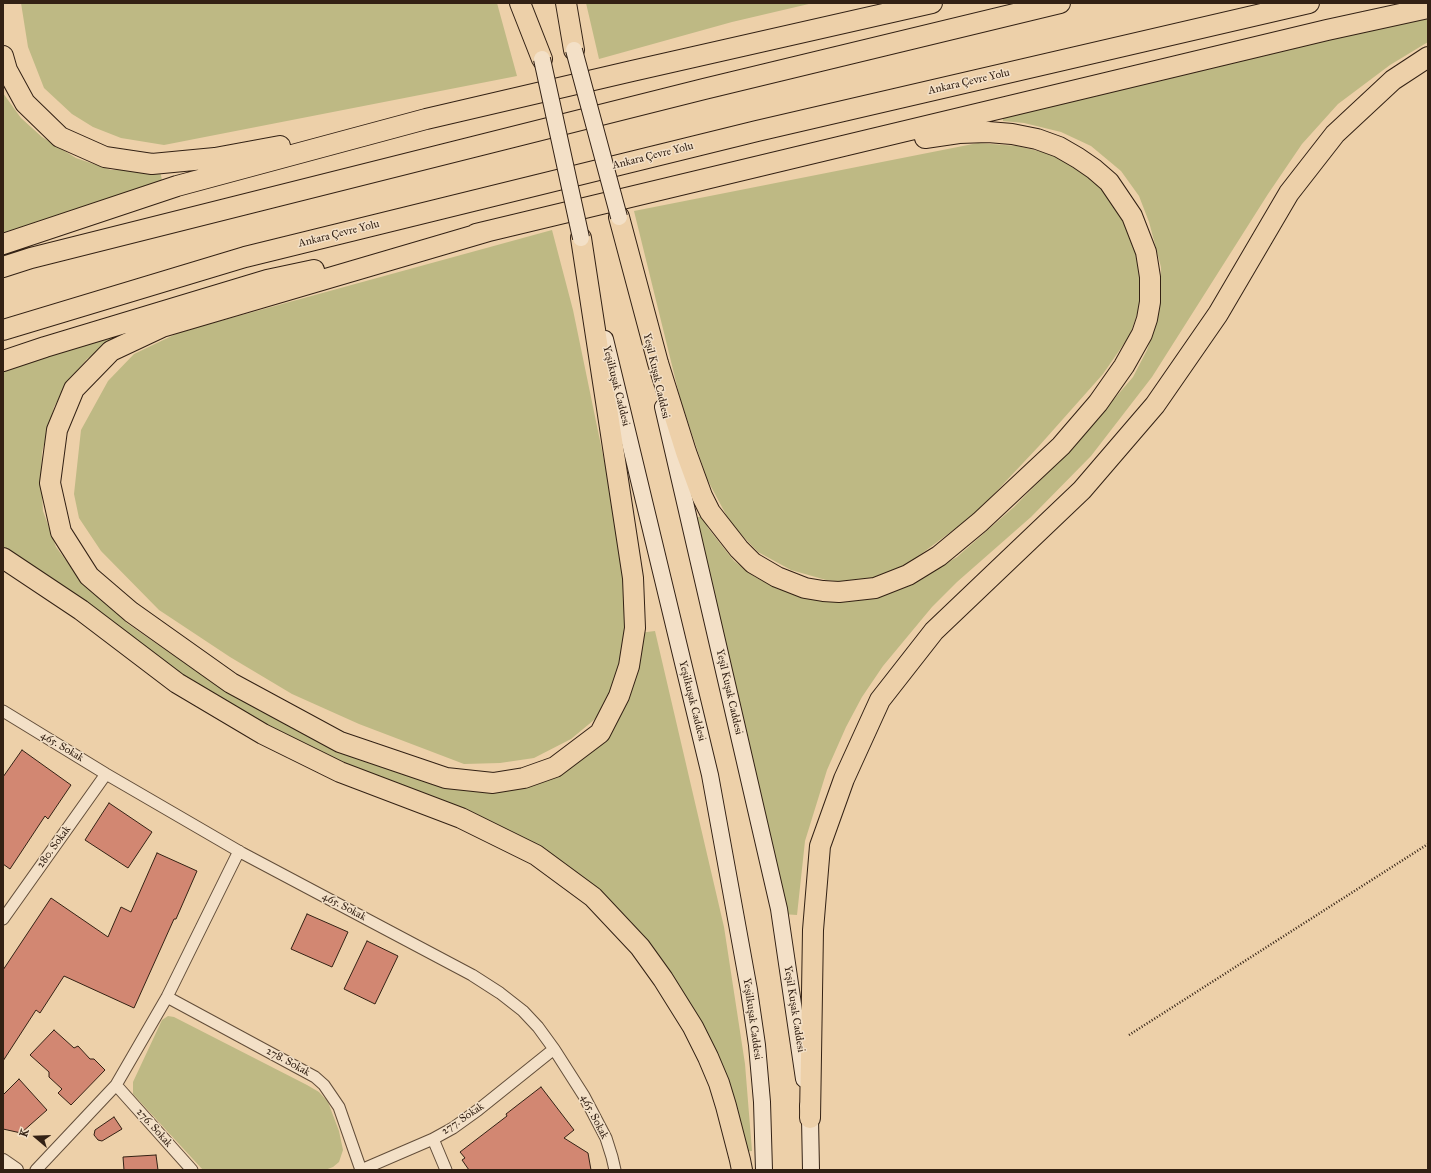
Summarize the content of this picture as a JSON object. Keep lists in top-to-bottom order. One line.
{"streets":{"highway":["Ankara Çevre Yolu"],"main road":["Yeşil Kuşak Caddesi","Yeşilkuşak Caddesi"],"street":["465. Sokak","280. Sokak","278. Sokak","277. Sokak","276. Sokak"]},"crossings":[["465. Sokak","280. Sokak"],["465. Sokak","277. Sokak"],["278. Sokak","277. Sokak"]],"north":"left"}
